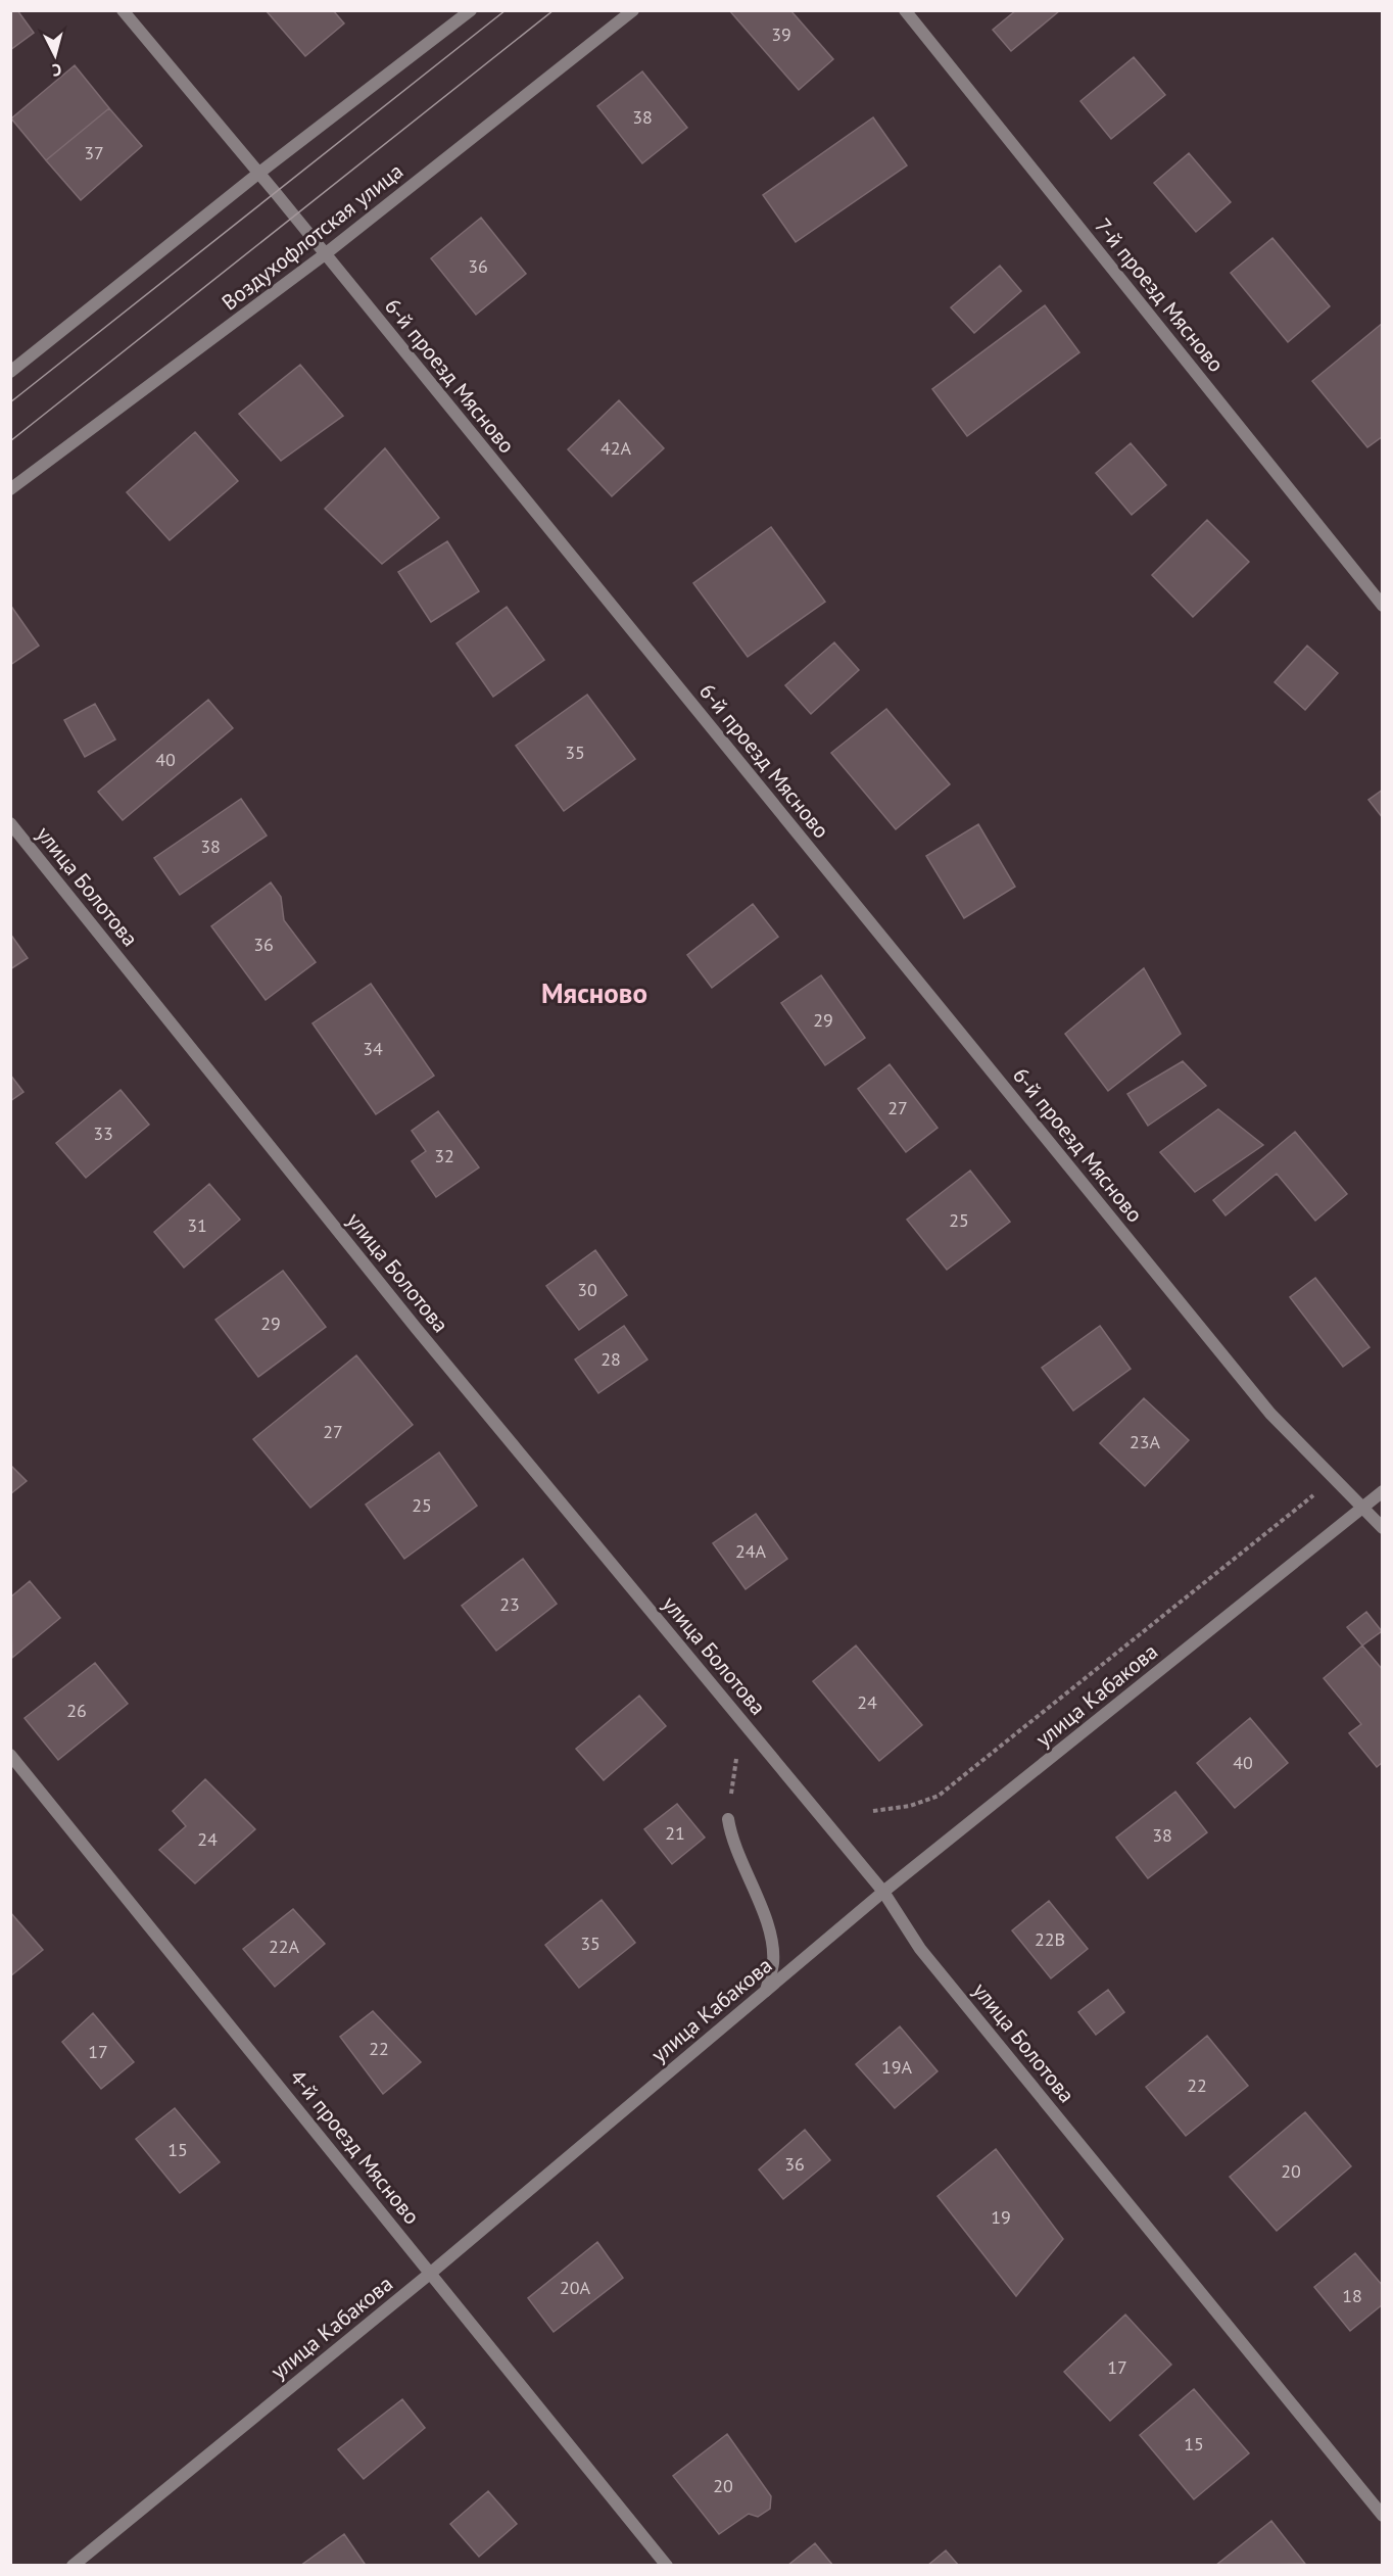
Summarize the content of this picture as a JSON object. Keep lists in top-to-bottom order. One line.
{"streets":{"street":["Воздухофлотская улица","7-й проезд Мясново","6-й проезд Мясново","улица Болотова","улица Кабакова","4-й проезд Мясново"]},"crossings":[["Воздухофлотская улица","6-й проезд Мясново"],["6-й проезд Мясново","улица Кабакова"],["улица Болотова","улица Кабакова"],["улица Кабакова","4-й проезд Мясново"]],"districts":["Мясново"],"house_numbers":["39","38","37","36","42А","35","40","38","36","29","34","27","33","32","25","31","30","29","28","27","23А","25","24А","23","24","26","40","21","38","24","22В","35","22А","22","17","19А","22","15","36","20","19","20А","18","17","15","20"],"north":"bottom"}
